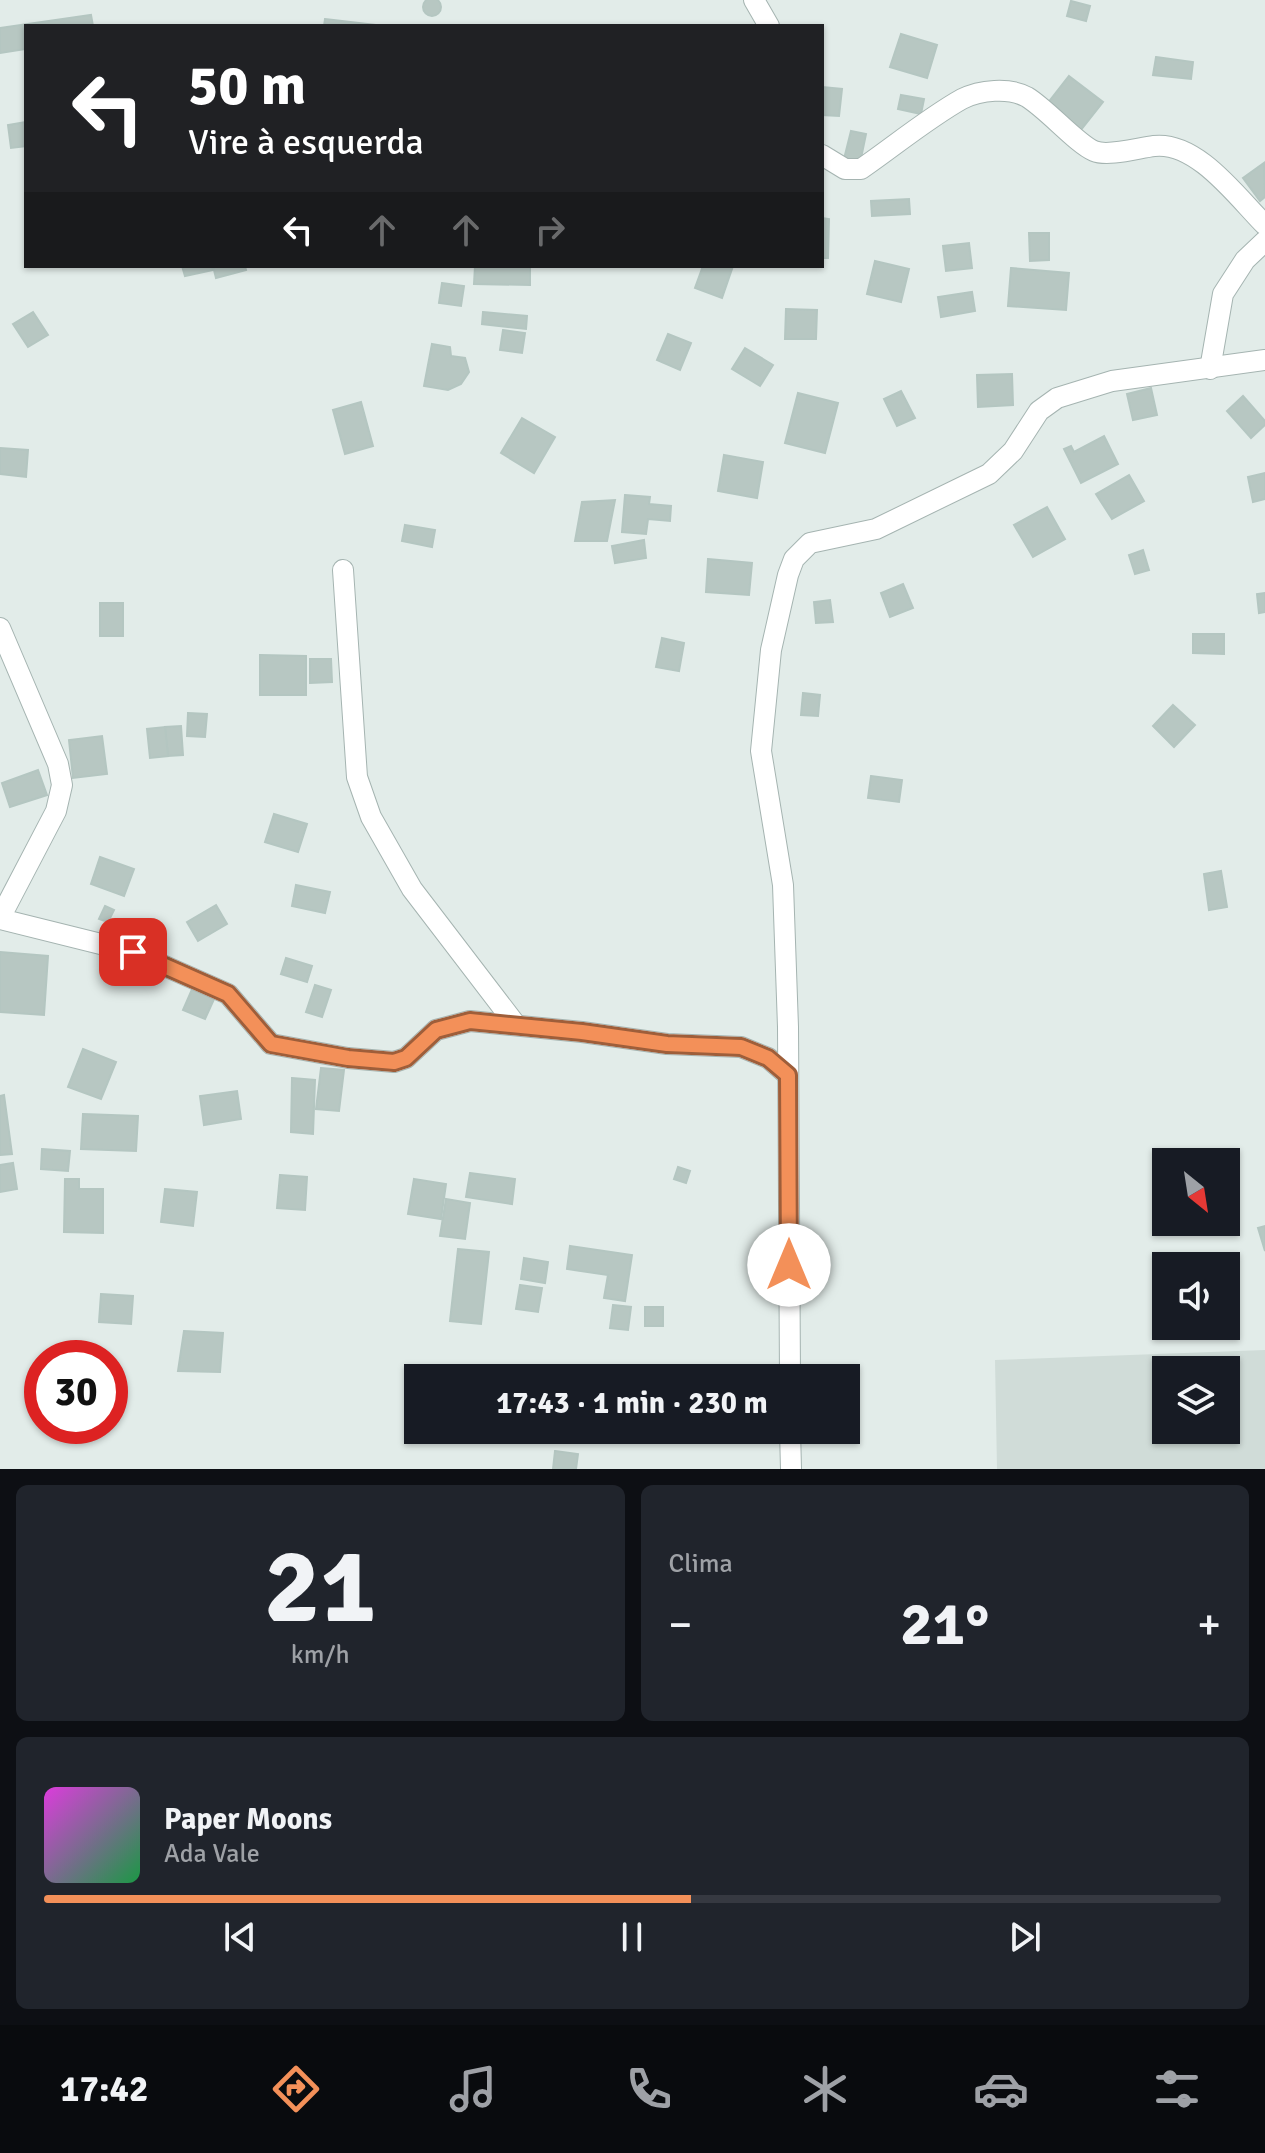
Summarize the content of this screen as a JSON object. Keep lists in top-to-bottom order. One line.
{"north":"bottom right","page":{"turn":["50 m","Vire à esquerda"],"limit":"30","trip":"17:43 · 1 min · 230 m","tile":[["21","km/h"],"Clima"],"heat":["−","21°","+"],"song":["Paper Moons","Ada Vale"],"tabs":"17:42"}}
